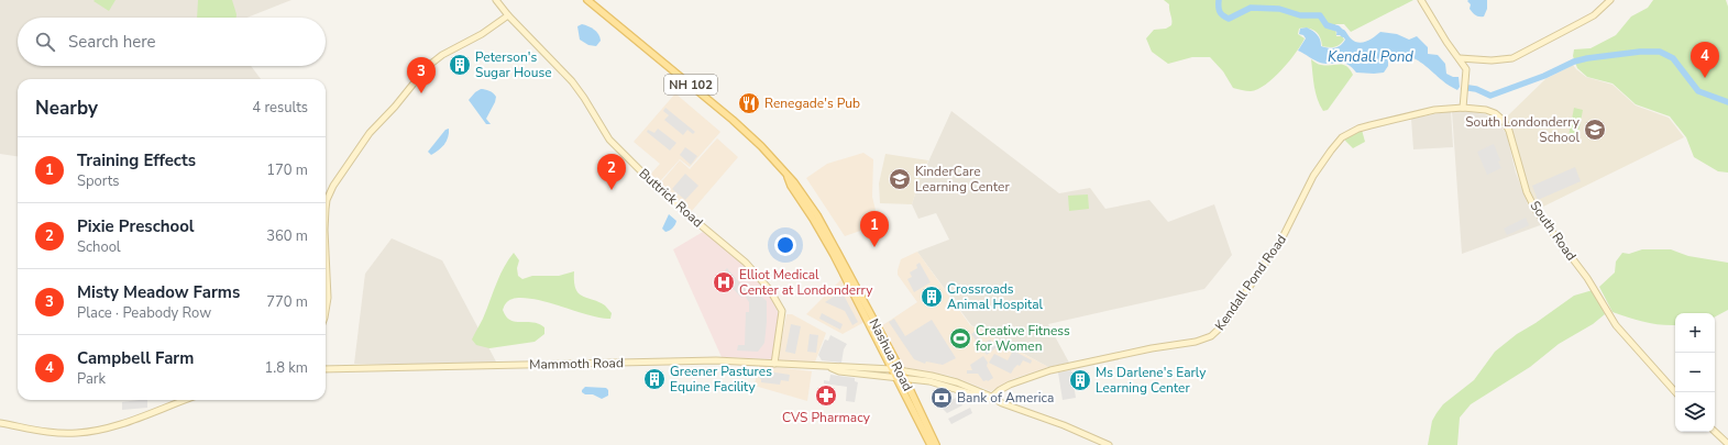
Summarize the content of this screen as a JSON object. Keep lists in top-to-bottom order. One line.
{"streets":{"main road":["NH 102","Nashua Road"],"street":["Buttrick Road","South Road","Kendall Pond Road","Mammoth Road"]},"crossings":[["Buttrick Road","Mammoth Road"],["South Road","Kendall Pond Road"],["Kendall Pond Road","Mammoth Road"],["Nashua Road","Mammoth Road"]],"water":["Kendall Pond"],"places":{"building":["Peterson's Sugar House","Crossroads Animal Hospital","Greener Pastures Equine Facility","Ms Darlene's Early Learning Center"],"restaurant":["Renegade's Pub"],"school or university":["South Londonderry School","KinderCare Learning Center"],"hospital":["Elliot Medical Center at Londonderry"],"sports":["Creative Fitness for Women"],"pharmacy":["CVS Pharmacy"],"bank":["Bank of America"]},"page":{"search":"Search here","pins":["4","3","2","1"],"heading":["Nearby","4 results"],"list":[{"mark":"1","name":"Training Effects","note":"Sports","value":"170 m"},{"mark":"2","name":"Pixie Preschool","note":"School","value":"360 m"},{"mark":"3","name":"Misty Meadow Farms","note":"Place · Peabody Row","value":"770 m"},{"mark":"4","name":"Campbell Farm","note":"Park","value":"1.8 km"}],"map_buttons":["+","−"]}}
